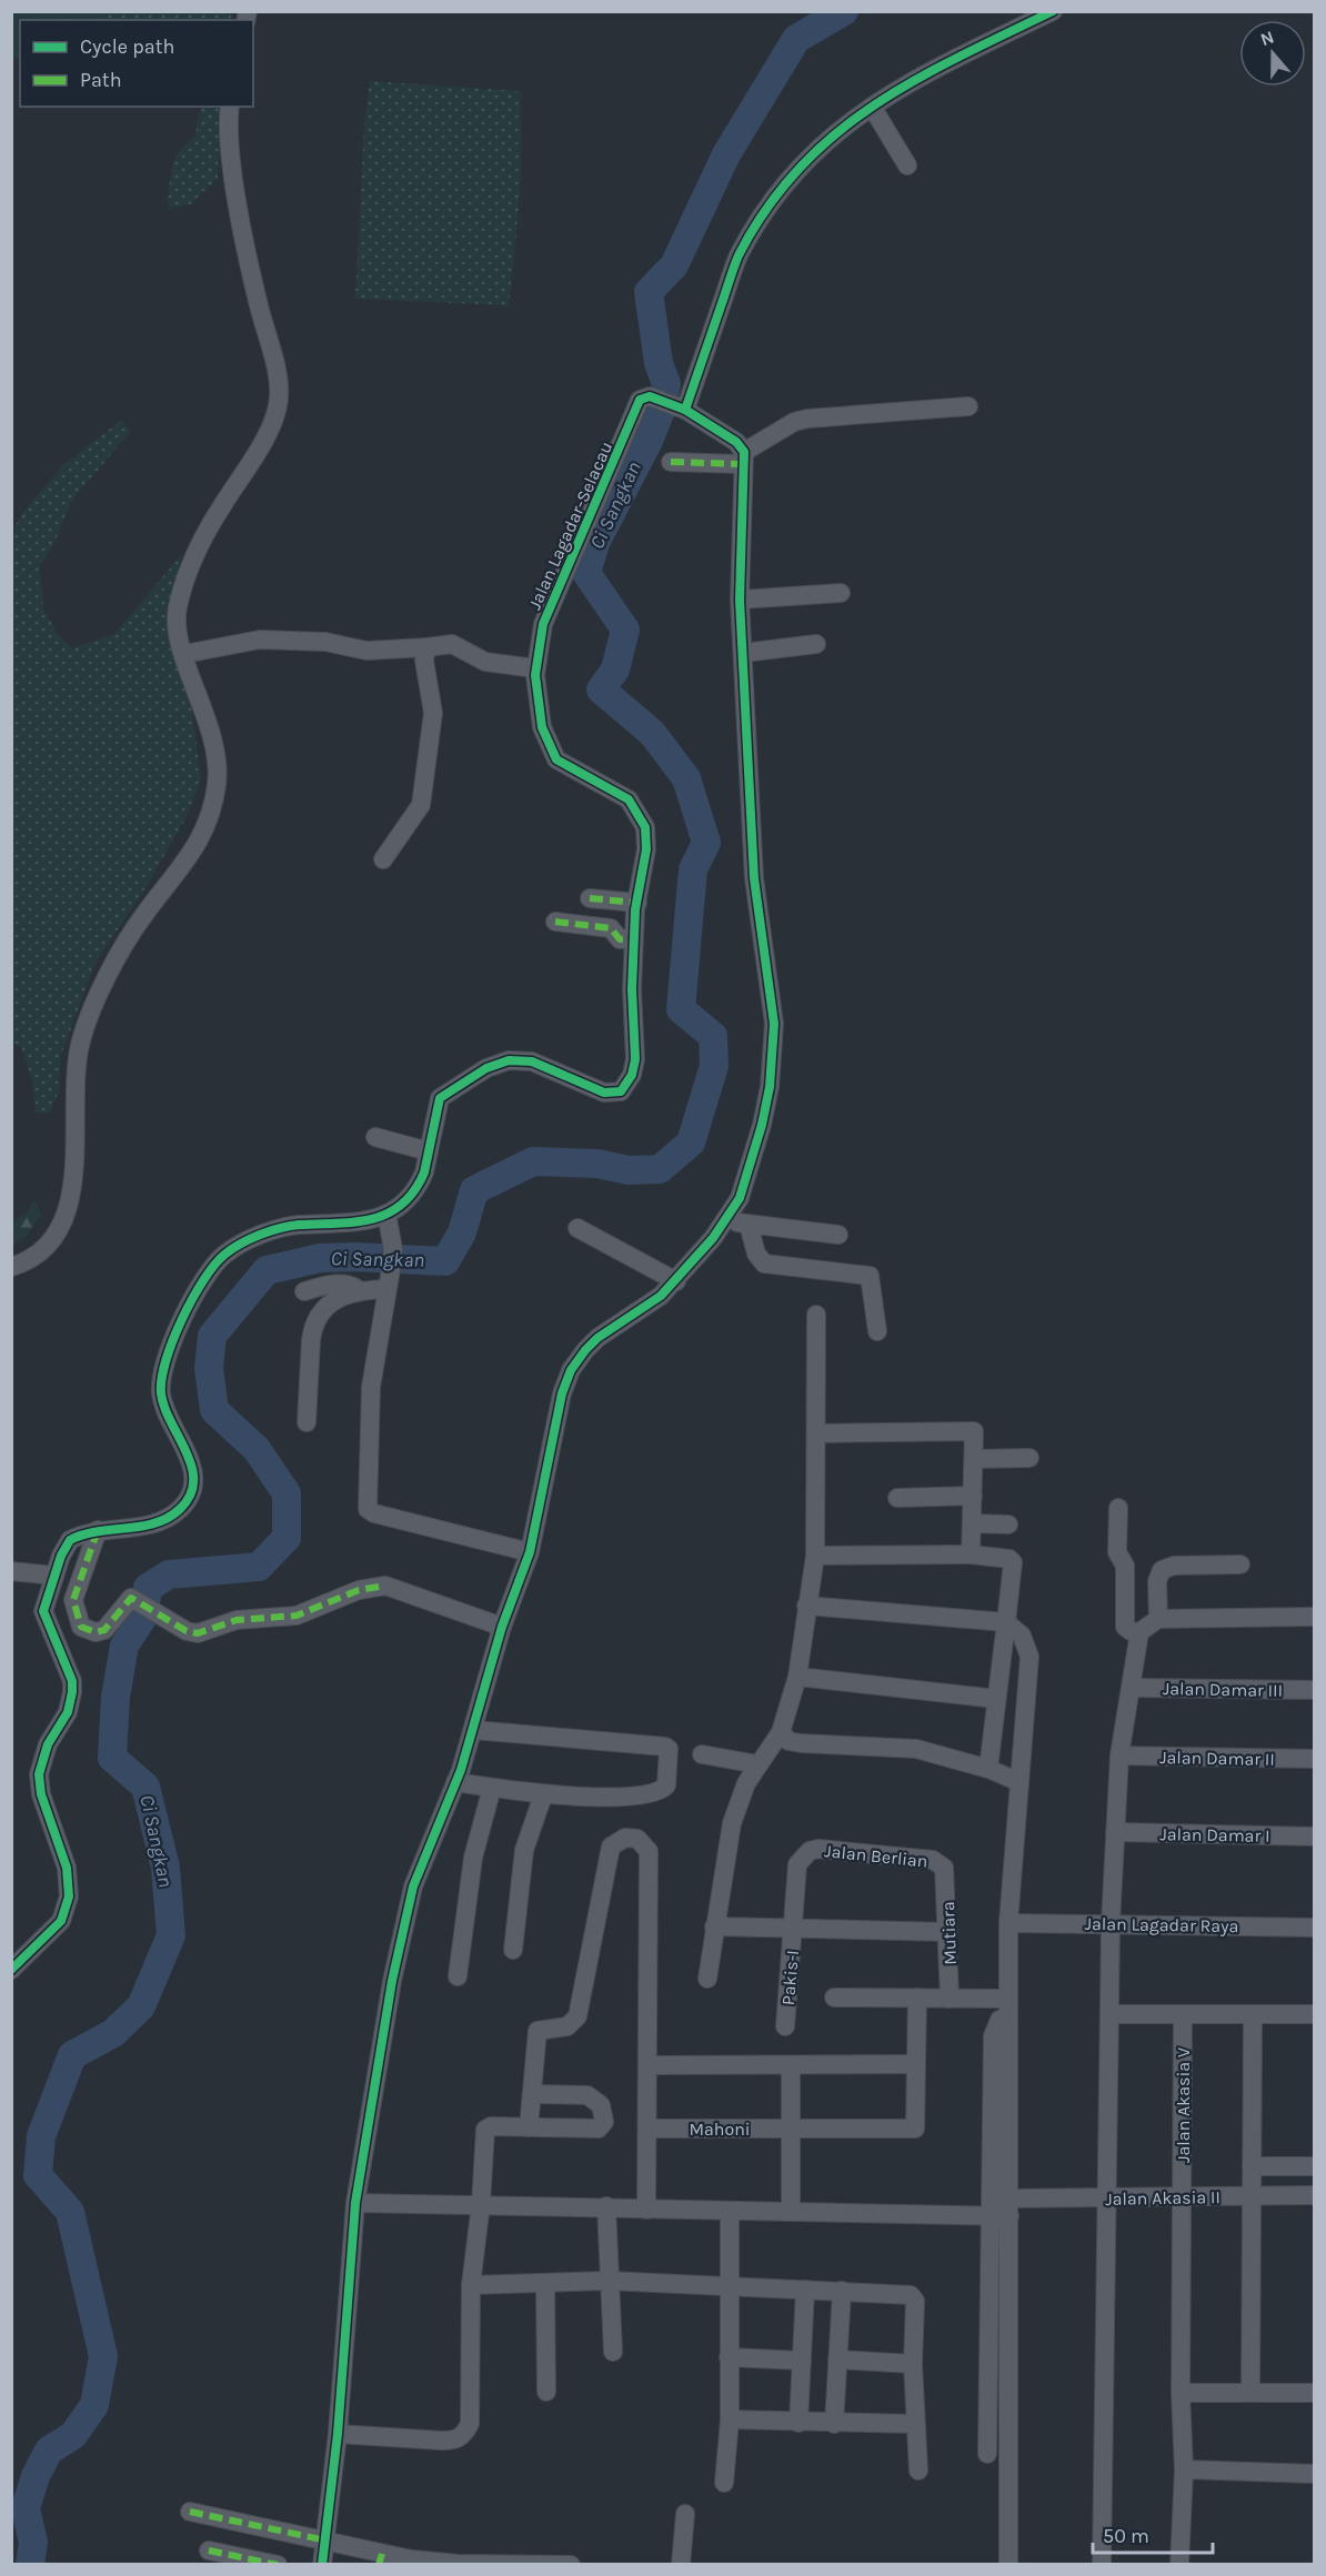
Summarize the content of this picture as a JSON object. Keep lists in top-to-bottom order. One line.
{"streets":{"street":["Jalan Lagadar-Selacau","Jalan Damar III","Jalan Damar II","Jalan Damar I","Jalan Berlian","Jalan Lagadar Raya","Mutiara","Pakis-I","Jalan Akasia V","Mahoni","Jalan Akasia II"]},"crossings":[["Jalan Berlian","Mutiara"],["Jalan Berlian","Pakis-I"],["Jalan Akasia V","Jalan Akasia II"]],"water":["Ci Sangkan"],"legend":["Cycle path","Path"],"scale_bar":"50 m","north":"top"}
